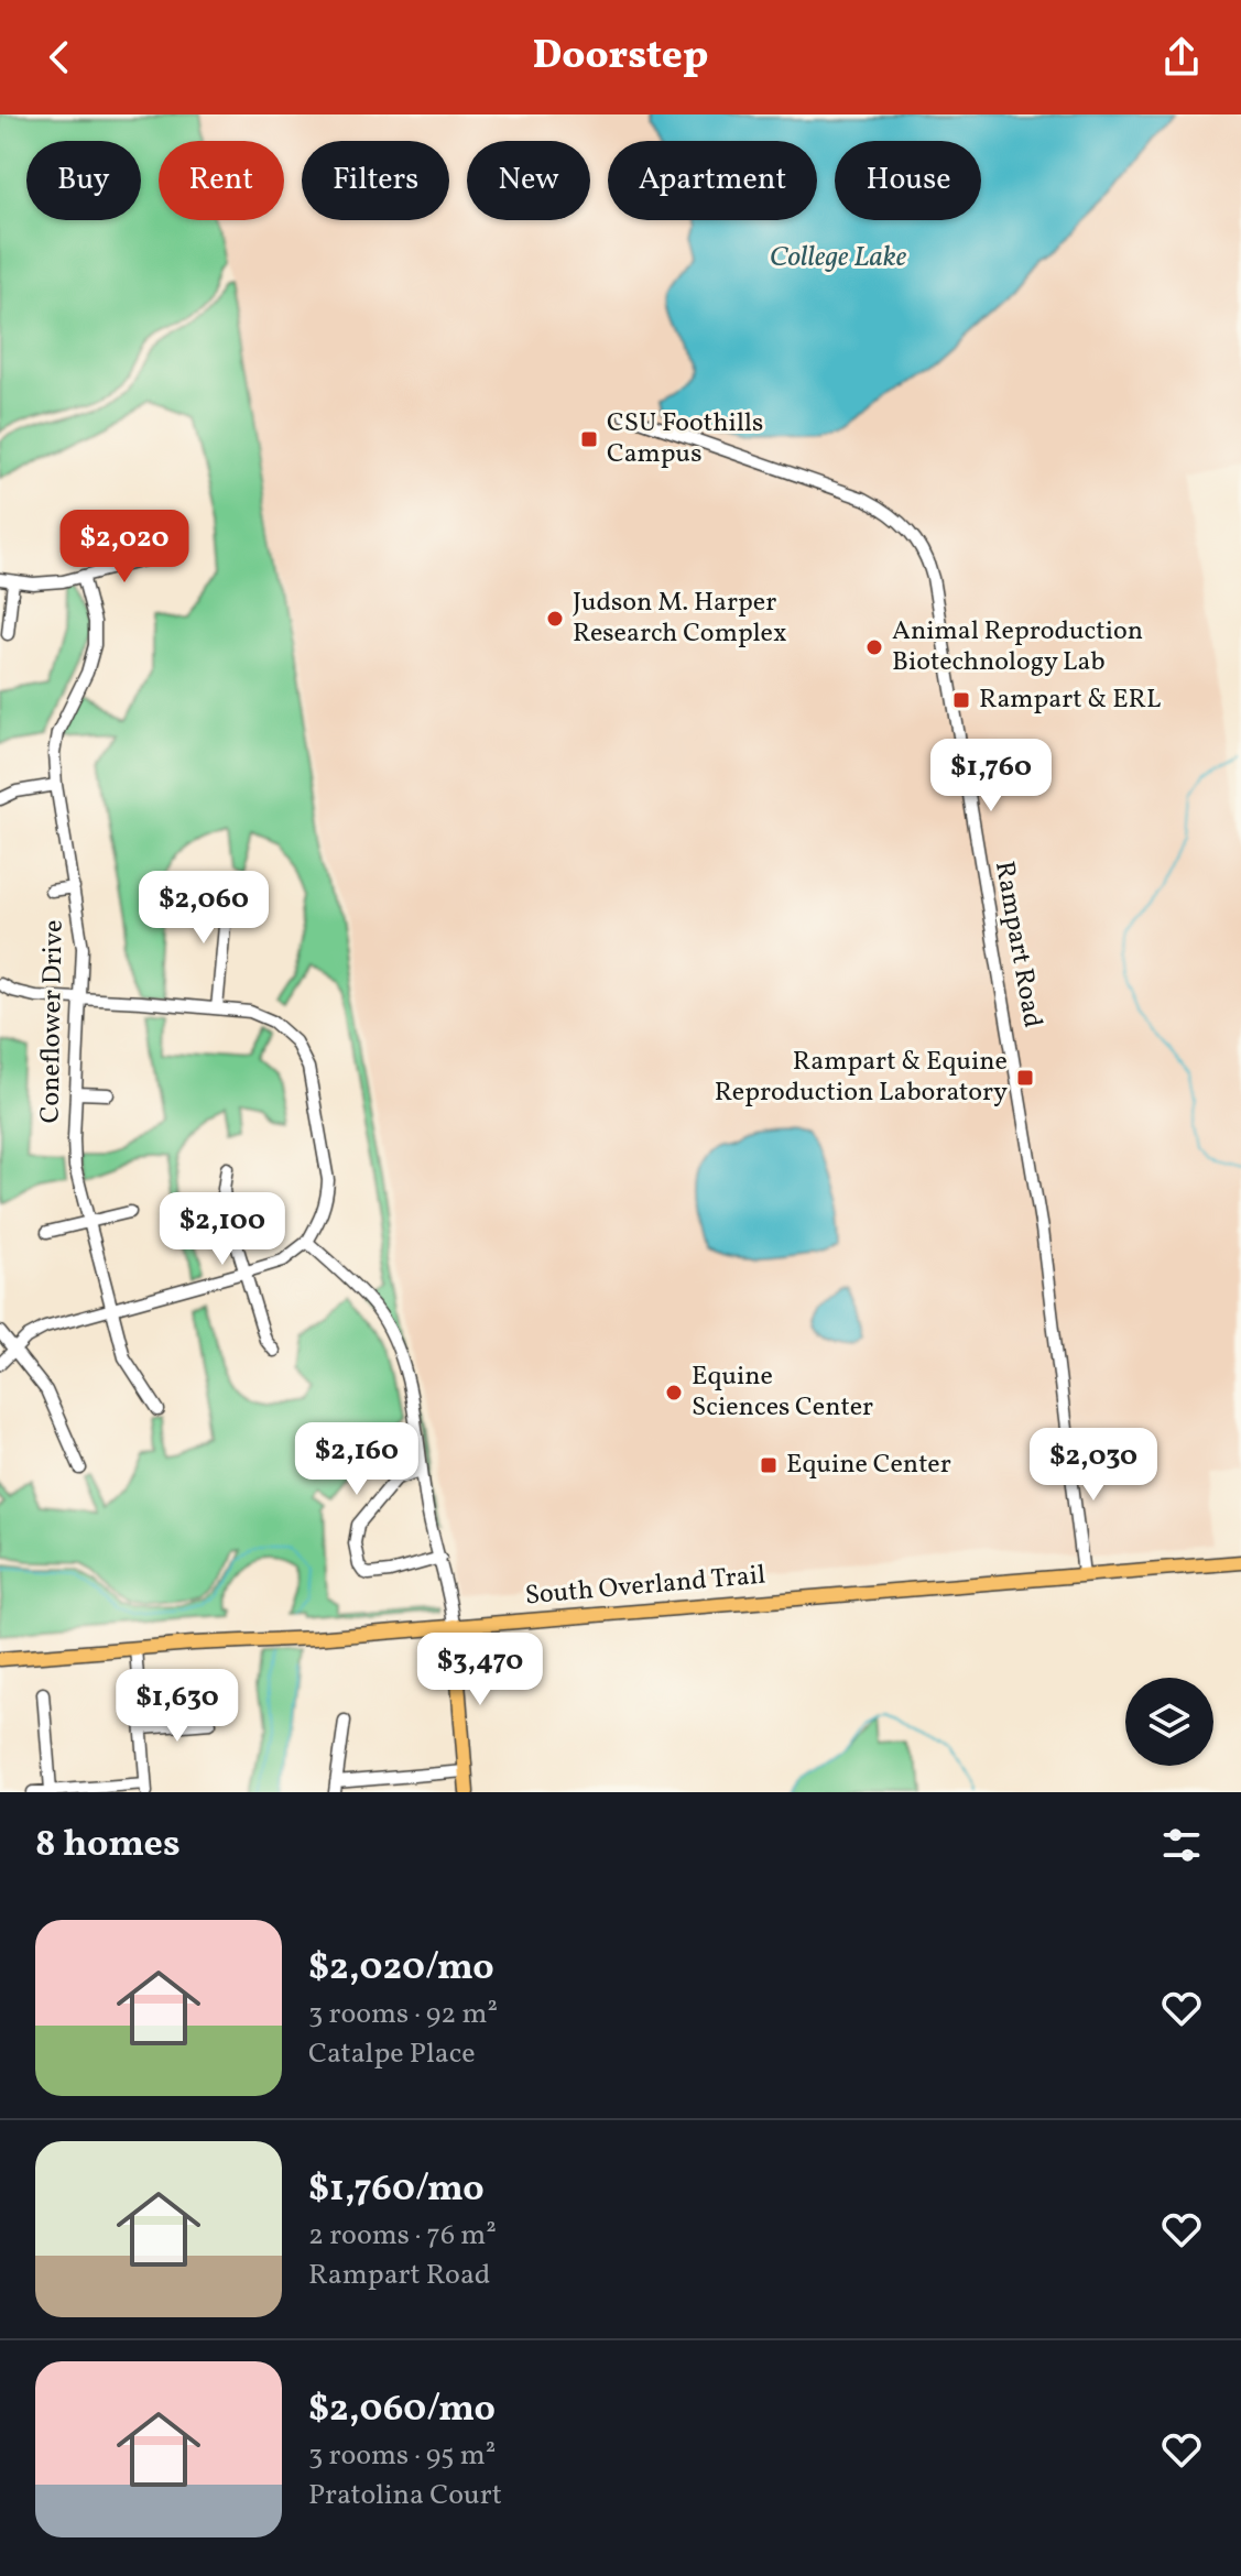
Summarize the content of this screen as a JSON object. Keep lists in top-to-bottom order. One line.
{"streets":{"main road":["South Overland Trail"],"street":["Rampart Road","Coneflower Drive"]},"crossings":[["Rampart Road","South Overland Trail"]],"water":["College Lake"],"places":{"transit":["CSU Foothills Campus","Rampart & ERL","Rampart & Equine Reproduction Laboratory","Equine Center"],"other":["Judson M. Harper Research Complex","Animal Reproduction Biotechnology Lab","Equine Sciences Center"]},"page":{"header":"Doorstep","chip":["Buy","Rent","Filters","New","Apartment","House"],"price":["$2,020","$1,760","$2,060","$2,100","$2,160","$2,030","$3,470","$1,630"],"heading":"8 homes","list":[{"name":"$2,020/mo","note":"3 rooms · 92 m² · Catalpe Place"},{"name":"$1,760/mo","note":"2 rooms · 76 m² · Rampart Road"},{"name":"$2,060/mo","note":"3 rooms · 95 m² · Pratolina Court"}]}}
